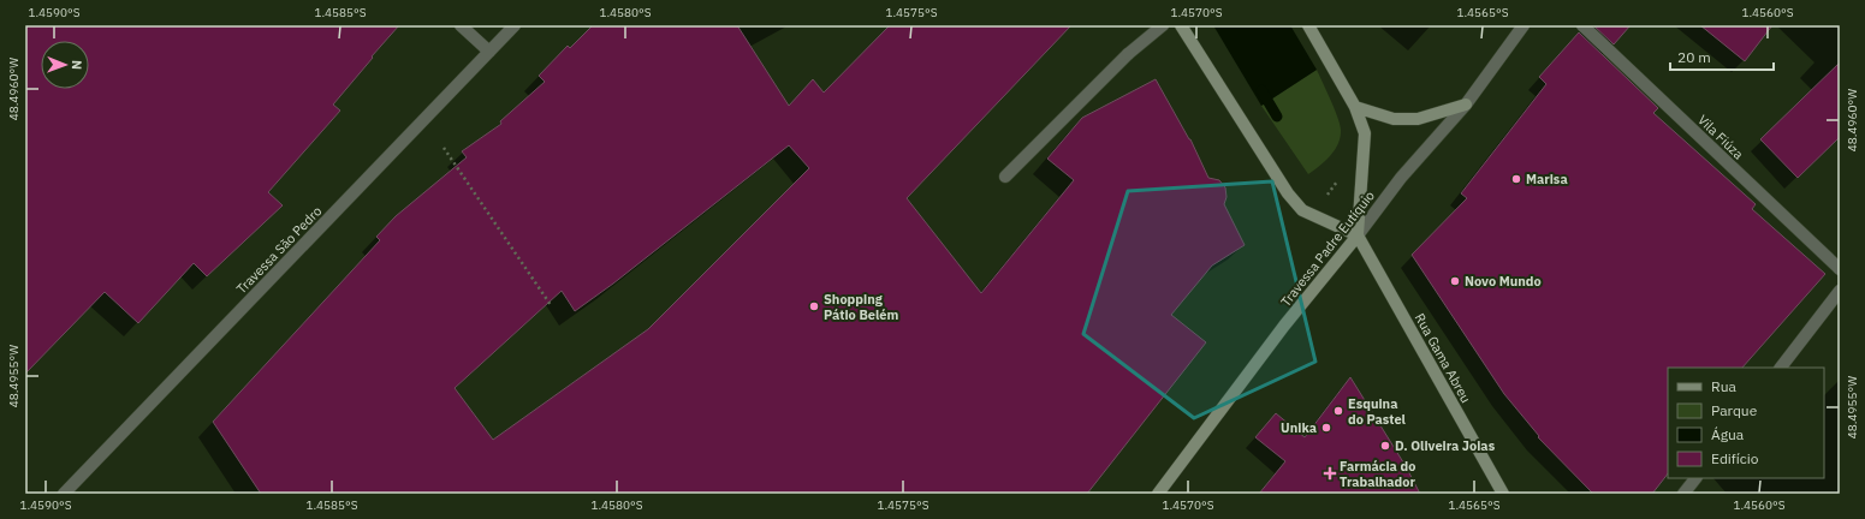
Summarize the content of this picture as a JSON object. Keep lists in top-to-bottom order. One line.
{"streets":{"main road":["Travessa Padre Eutíquio","Rua Gama Abreu"],"street":["Vila Fiúza","Travessa São Pedro"]},"crossings":[["Travessa Padre Eutíquio","Rua Gama Abreu"]],"places":{"other":["Marisa","Novo Mundo","Shopping Pátio Belém","Esquina do Pastel","Unika","D. Oliveira Joias"],"health":["Farmácia do Trabalhador"]},"legend":["Rua","Parque","Água","Edifício"],"scale_bar":"20 m","north":"right","coordinates":["1.4590°S","1.4585°S","1.4580°S","1.4575°S","1.4570°S","1.4565°S","1.4560°S","48.4960°W","48.4955°W"]}
